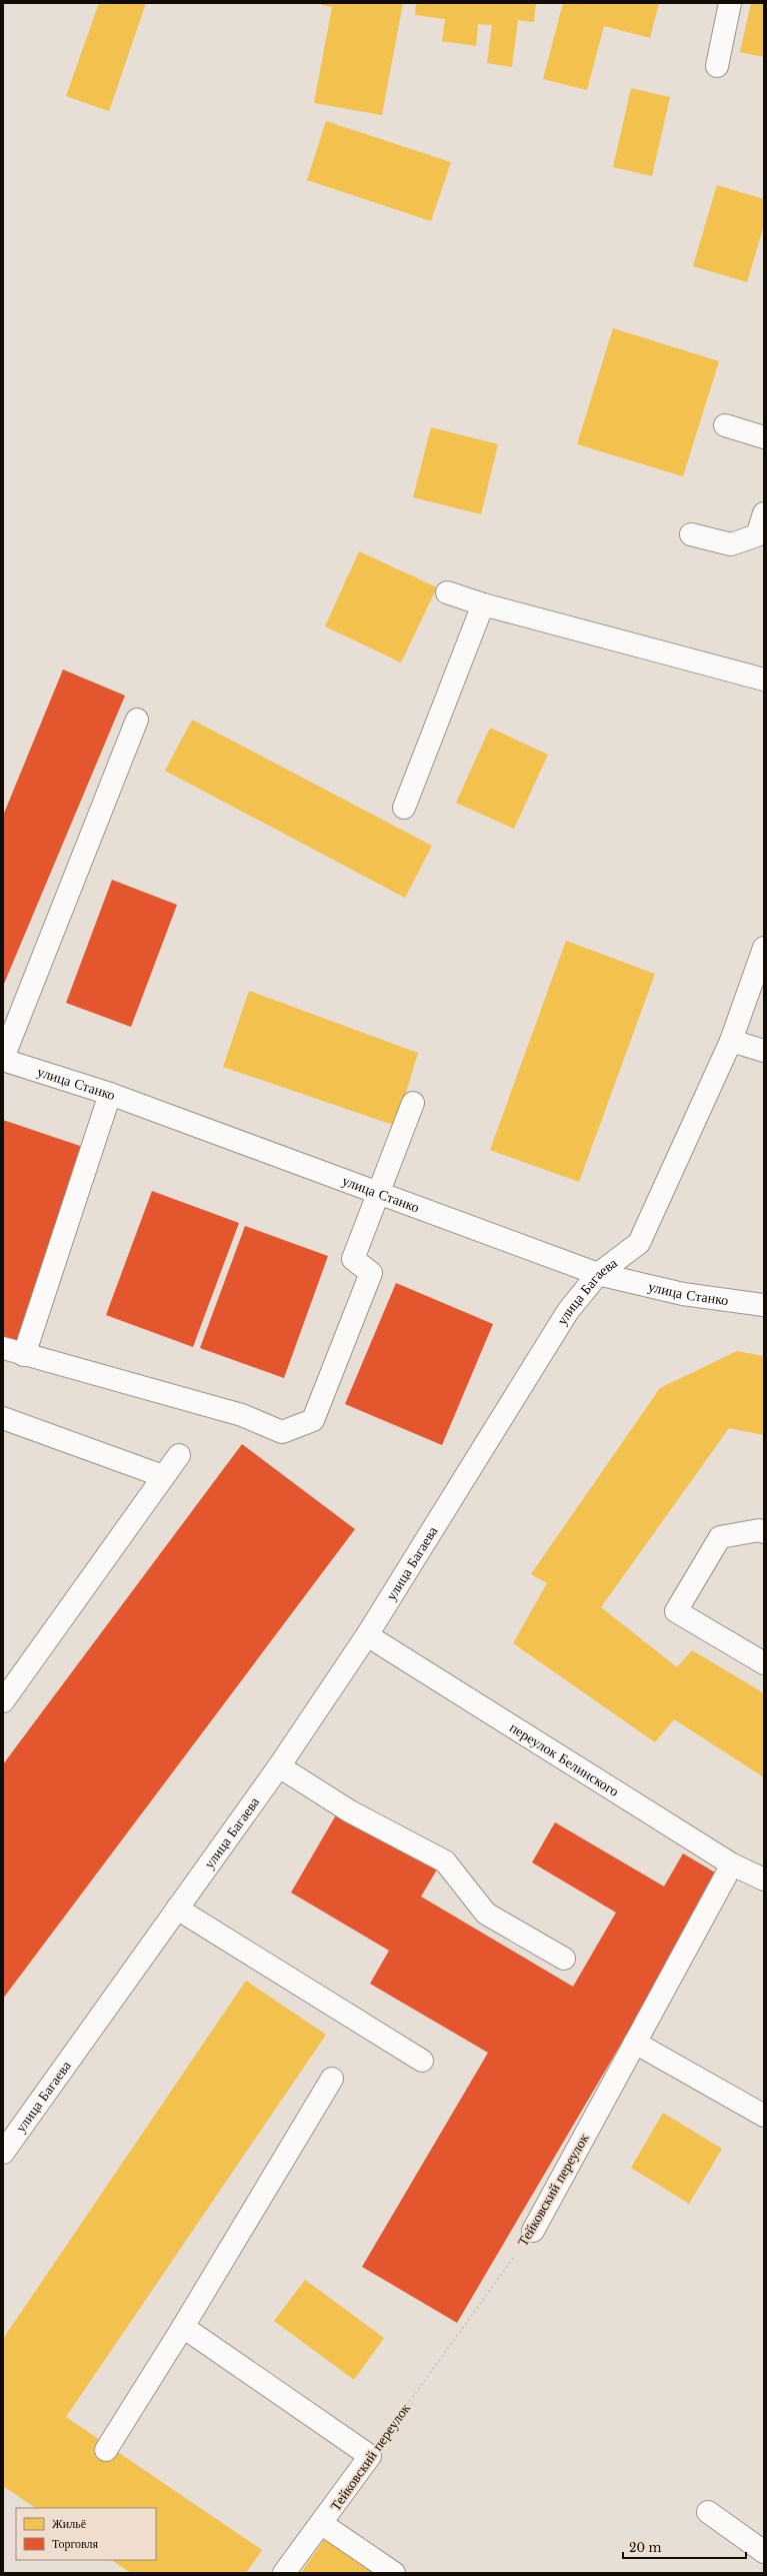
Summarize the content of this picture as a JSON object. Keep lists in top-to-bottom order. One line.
{"streets":{"street":["улица Станко","улица Багаева","переулок Белинского","Тейковский переулок"]},"crossings":[["улица Станко","улица Багаева"],["улица Багаева","переулок Белинского"],["переулок Белинского","Тейковский переулок"]],"legend":["Жильё","Торговля"],"scale_bar":"20 m"}
